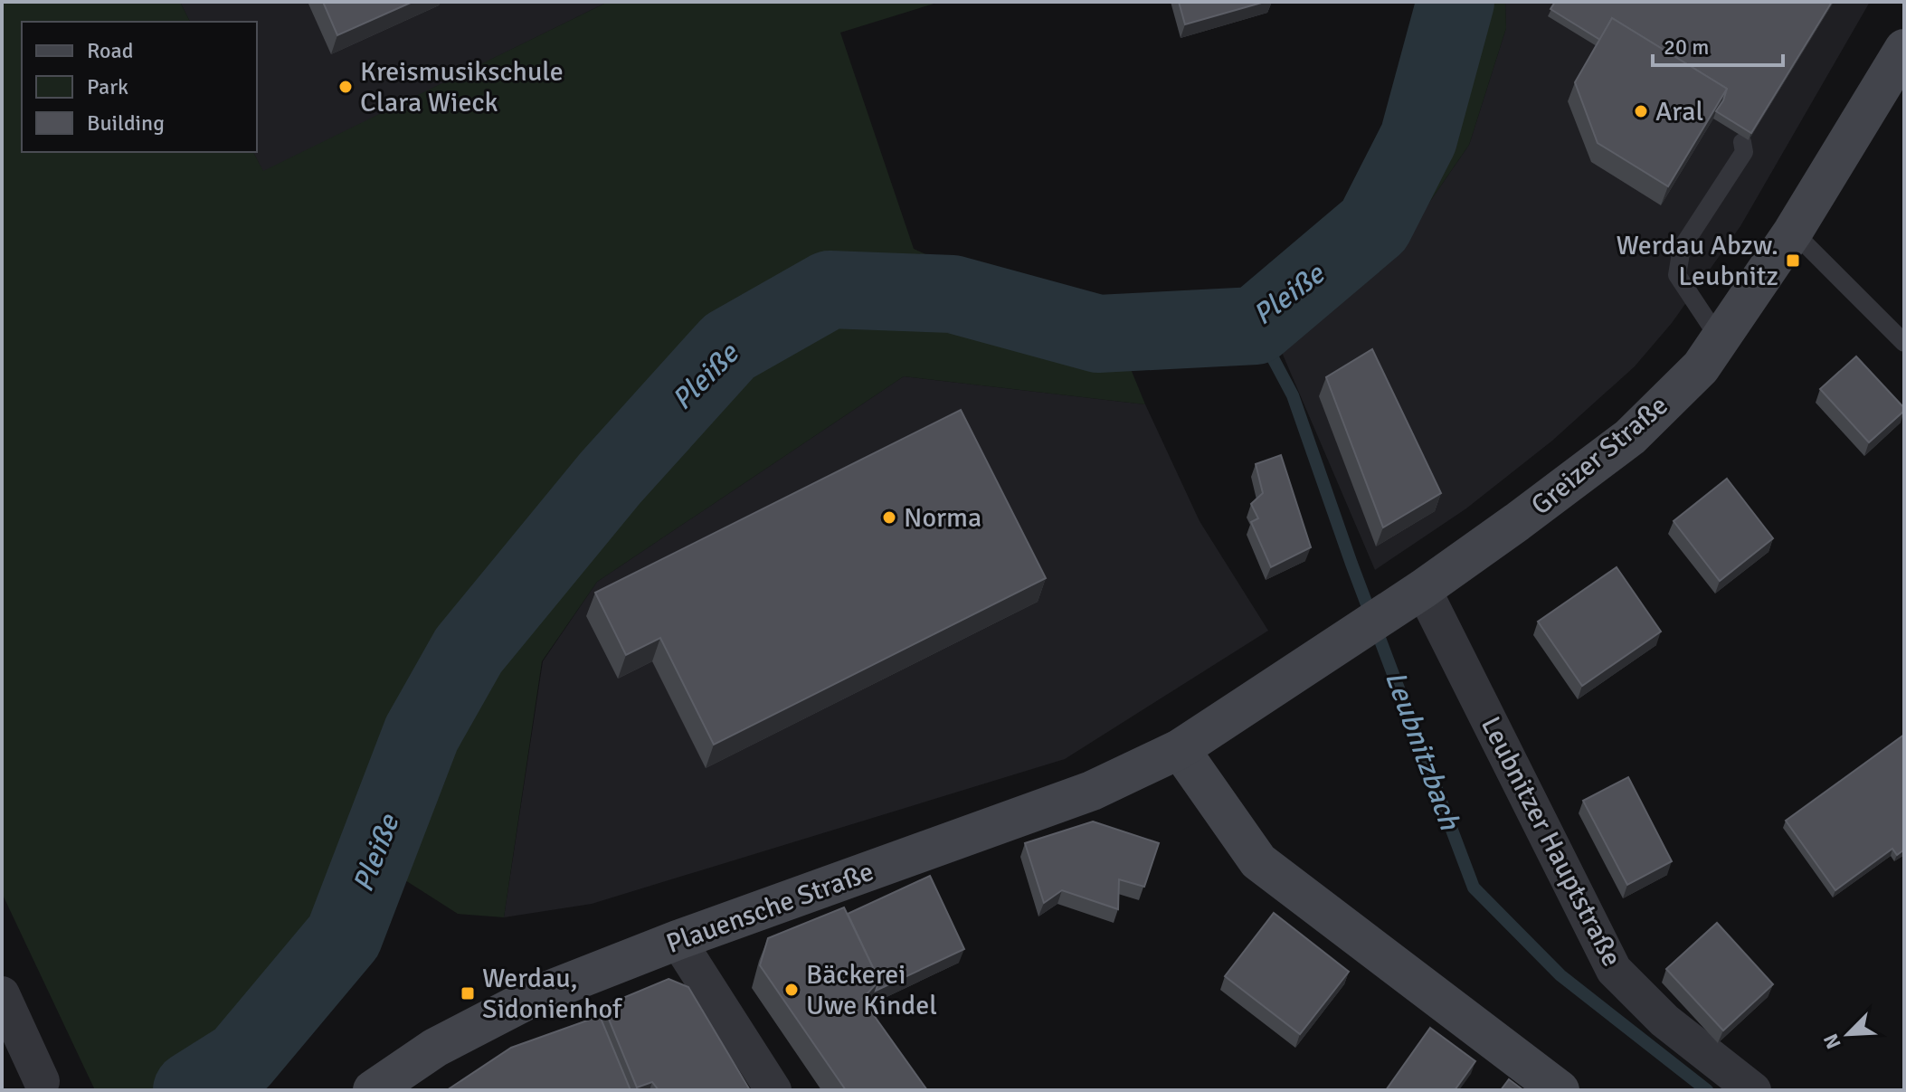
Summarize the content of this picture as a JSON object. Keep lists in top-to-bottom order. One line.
{"streets":{"street":["Greizer Straße","Leubnitzer Hauptstraße","Plauensche Straße"]},"crossings":[["Greizer Straße","Leubnitzer Hauptstraße"],["Greizer Straße","Plauensche Straße"]],"water":["Pleiße","Leubnitzbach"],"places":{"other":["Kreismusikschule Clara Wieck","Aral","Norma","Bäckerei Uwe Kindel"],"transit":["Werdau Abzw. Leubnitz","Werdau, Sidonienhof"]},"legend":["Road","Park","Building"],"scale_bar":"20 m","north":"bottom left"}
